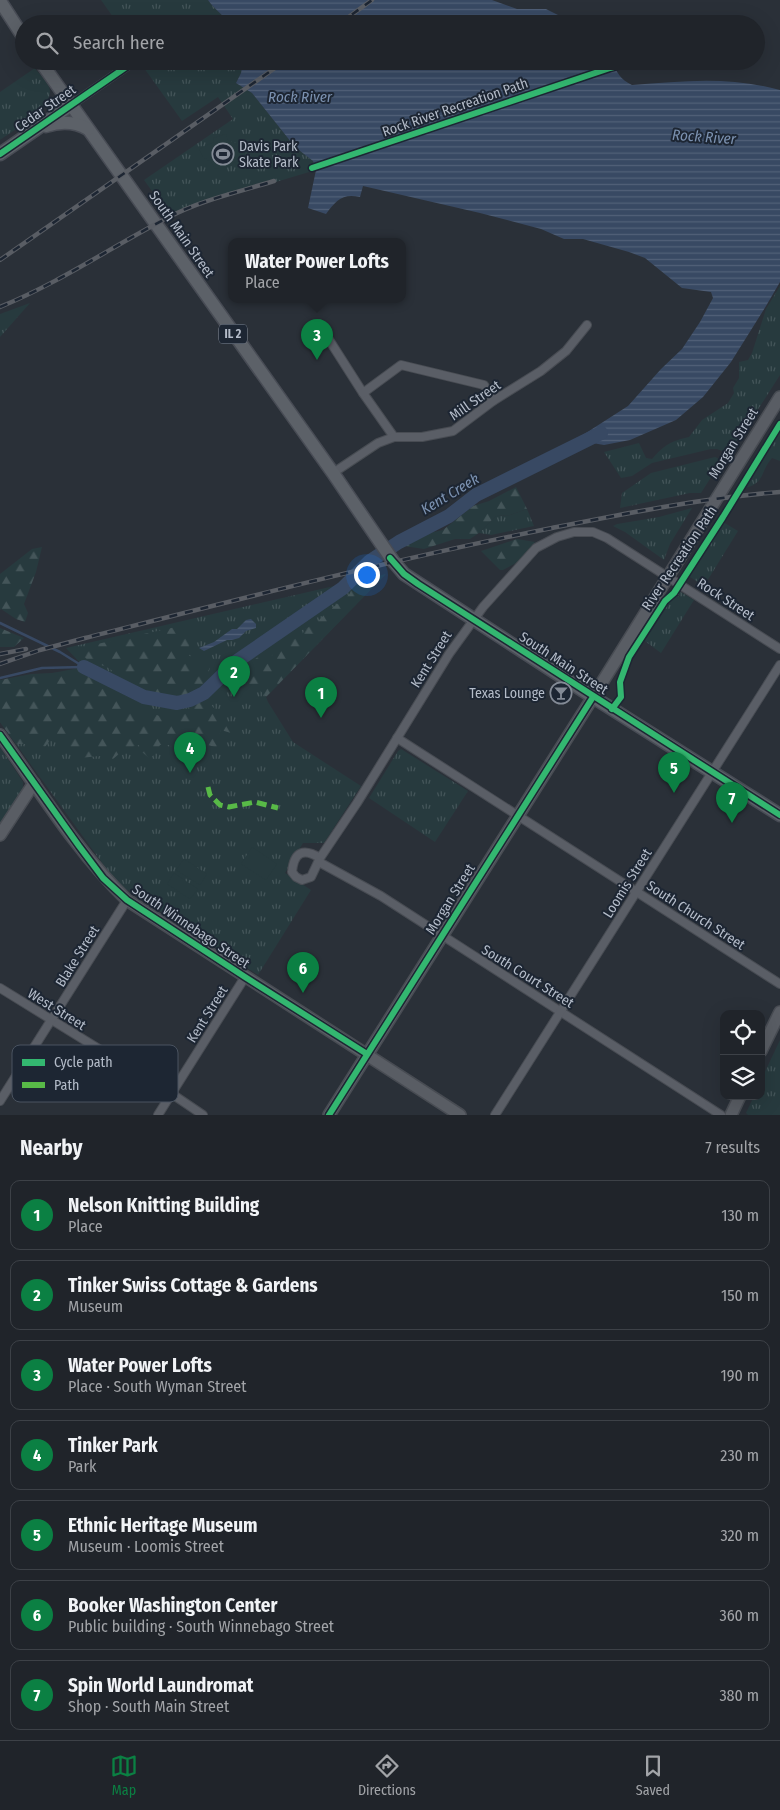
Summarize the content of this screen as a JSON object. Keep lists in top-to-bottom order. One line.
{"streets":{"main road":["Cedar Street","South Main Street","IL 2","Morgan Street","South Winnebago Street"],"street":["Mill Street","Rock Street","Kent Street","Loomis Street","South Church Street","Blake Street","South Court Street","West Street"],"cycle path":["Rock River Recreation Path","River Recreation Path"]},"crossings":[["Cedar Street","South Main Street"],["South Main Street","Mill Street"],["South Main Street","Morgan Street"],["South Main Street","Kent Street"],["South Main Street","Loomis Street"],["Morgan Street","Rock Street"],["Morgan Street","South Church Street"],["Morgan Street","South Winnebago Street"],["Morgan Street","South Court Street"],["Rock Street","Kent Street"],["Kent Street","South Church Street"],["Kent Street","South Winnebago Street"],["Kent Street","South Court Street"],["Loomis Street","South Church Street"],["Loomis Street","South Court Street"],["South Winnebago Street","Blake Street"],["Blake Street","West Street"]],"water":["Rock River","Kent Creek"],"places":{"sports":["Davis Park Skate Park"],"bar":["Texas Lounge"]},"legend":["Cycle path","Path"],"page":{"search":"Search here","popup":["Water Power Lofts","Place"],"pins":["3","2","1","4","5","7","6"],"heading":["Nearby","7 results"],"list":[{"mark":"1","name":"Nelson Knitting Building","note":"Place","value":"130 m"},{"mark":"2","name":"Tinker Swiss Cottage & Gardens","note":"Museum","value":"150 m"},{"mark":"3","name":"Water Power Lofts","note":"Place · South Wyman Street","value":"190 m"},{"mark":"4","name":"Tinker Park","note":"Park","value":"230 m"},{"mark":"5","name":"Ethnic Heritage Museum","note":"Museum · Loomis Street","value":"320 m"},{"mark":"6","name":"Booker Washington Center","note":"Public building · South Winnebago Street","value":"360 m"},{"mark":"7","name":"Spin World Laundromat","note":"Shop · South Main Street","value":"380 m"}],"nav":["Map","Directions","Saved"]}}
